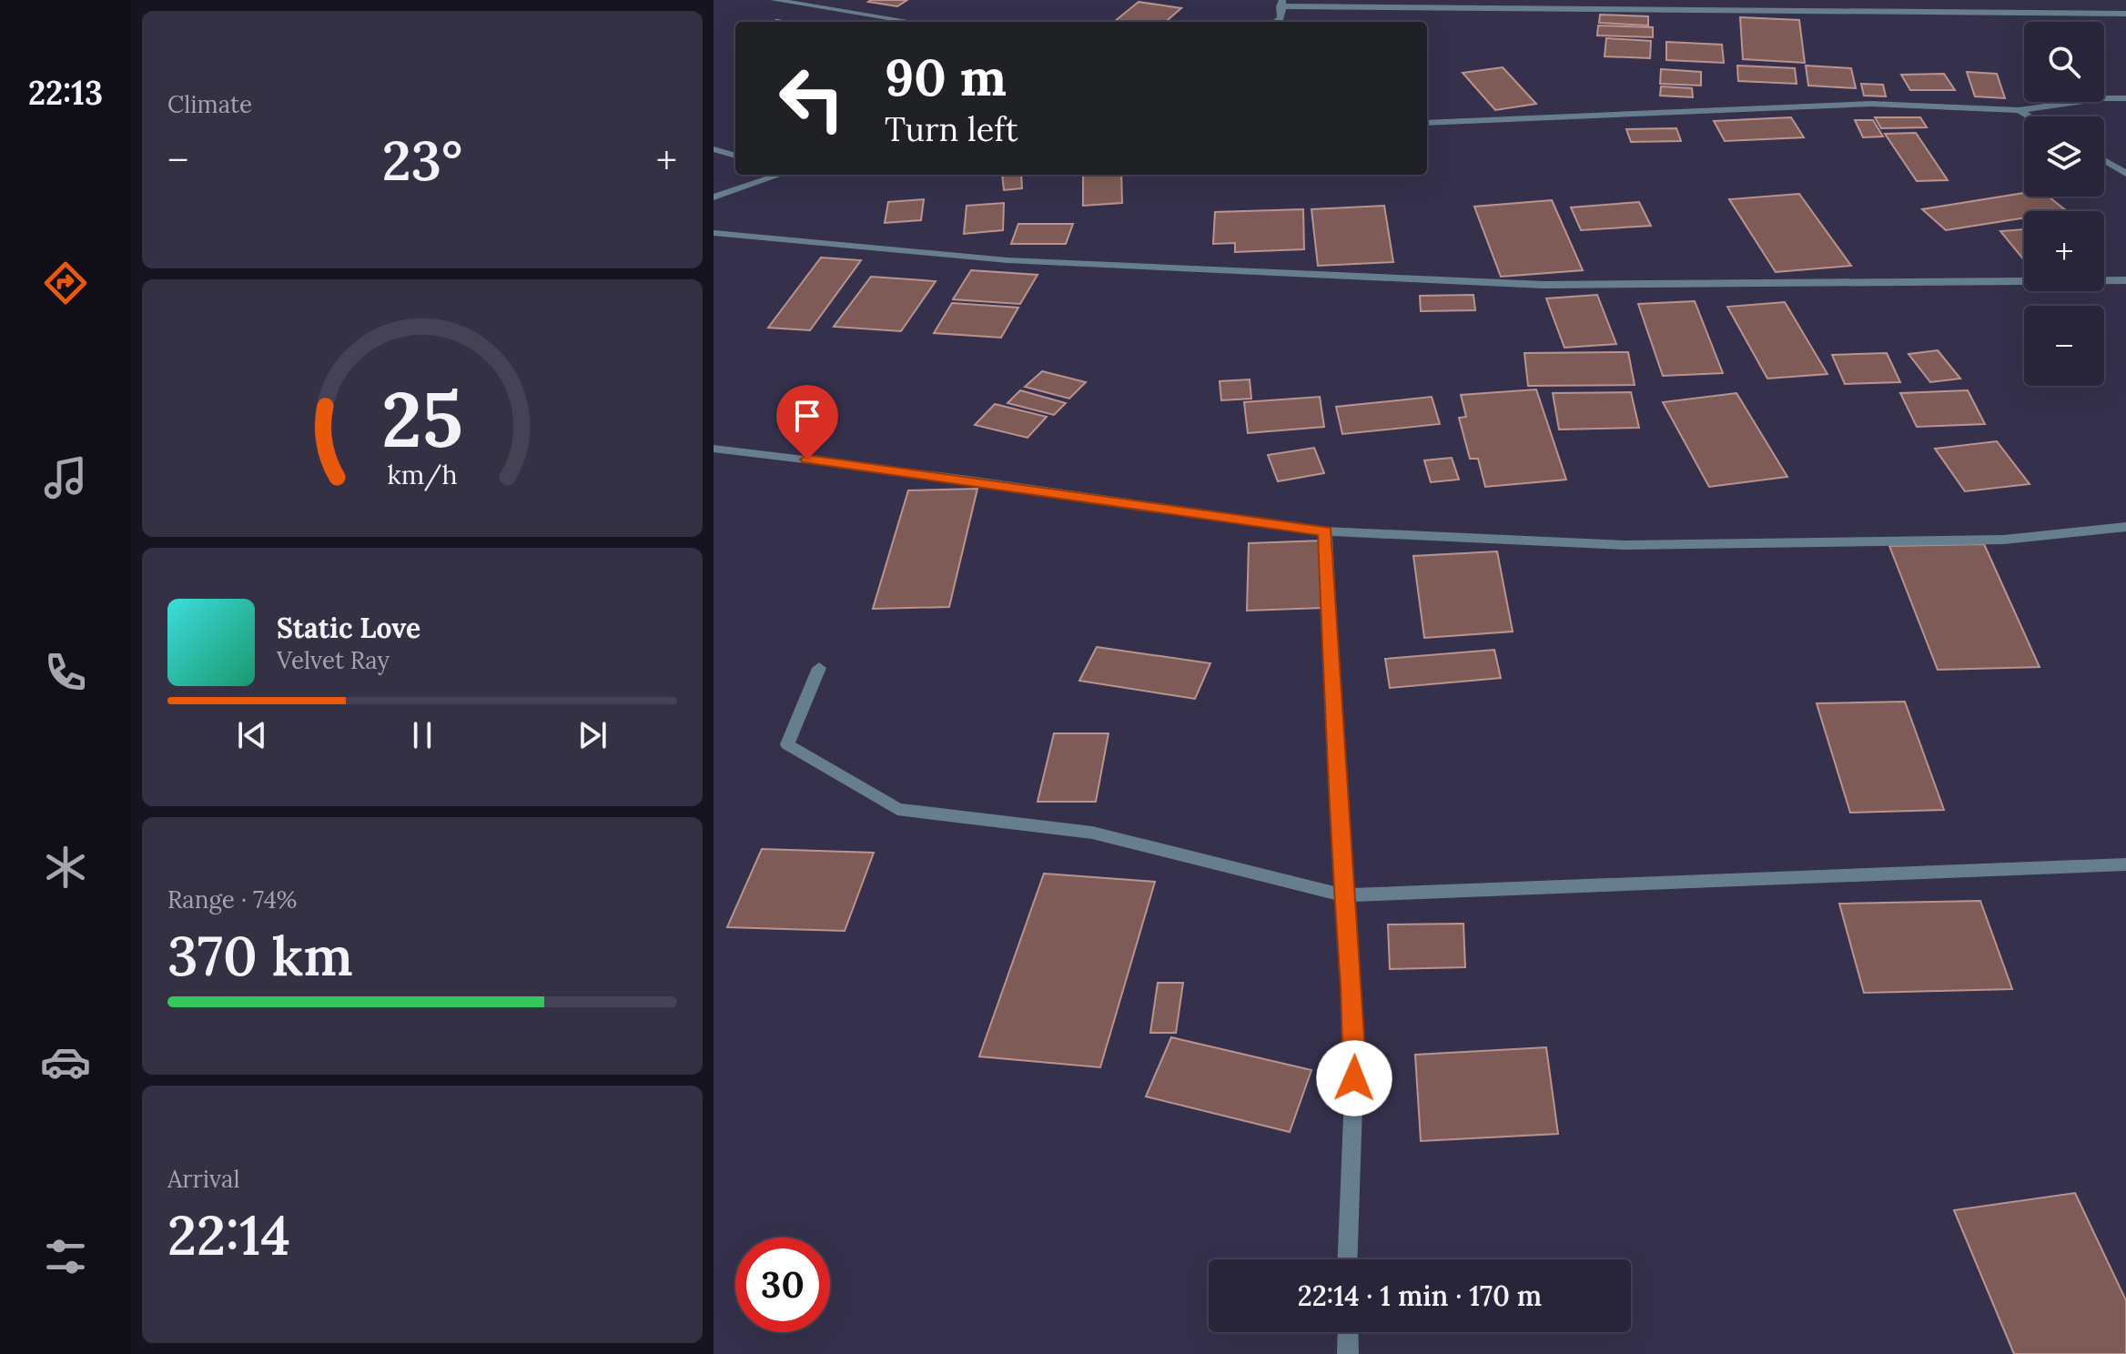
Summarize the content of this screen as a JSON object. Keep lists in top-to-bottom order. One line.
{"page":{"tabs":"22:13","tile":["Climate",["Range · 74%","370 km"],["Arrival","22:14"]],"map_buttons":["+","−"],"turn":["90 m","Turn left"],"heat":["−","23°","+"],"song":["Static Love","Velvet Ray"],"limit":"30","trip":"22:14 · 1 min · 170 m","gauge":["25","km/h"]}}
